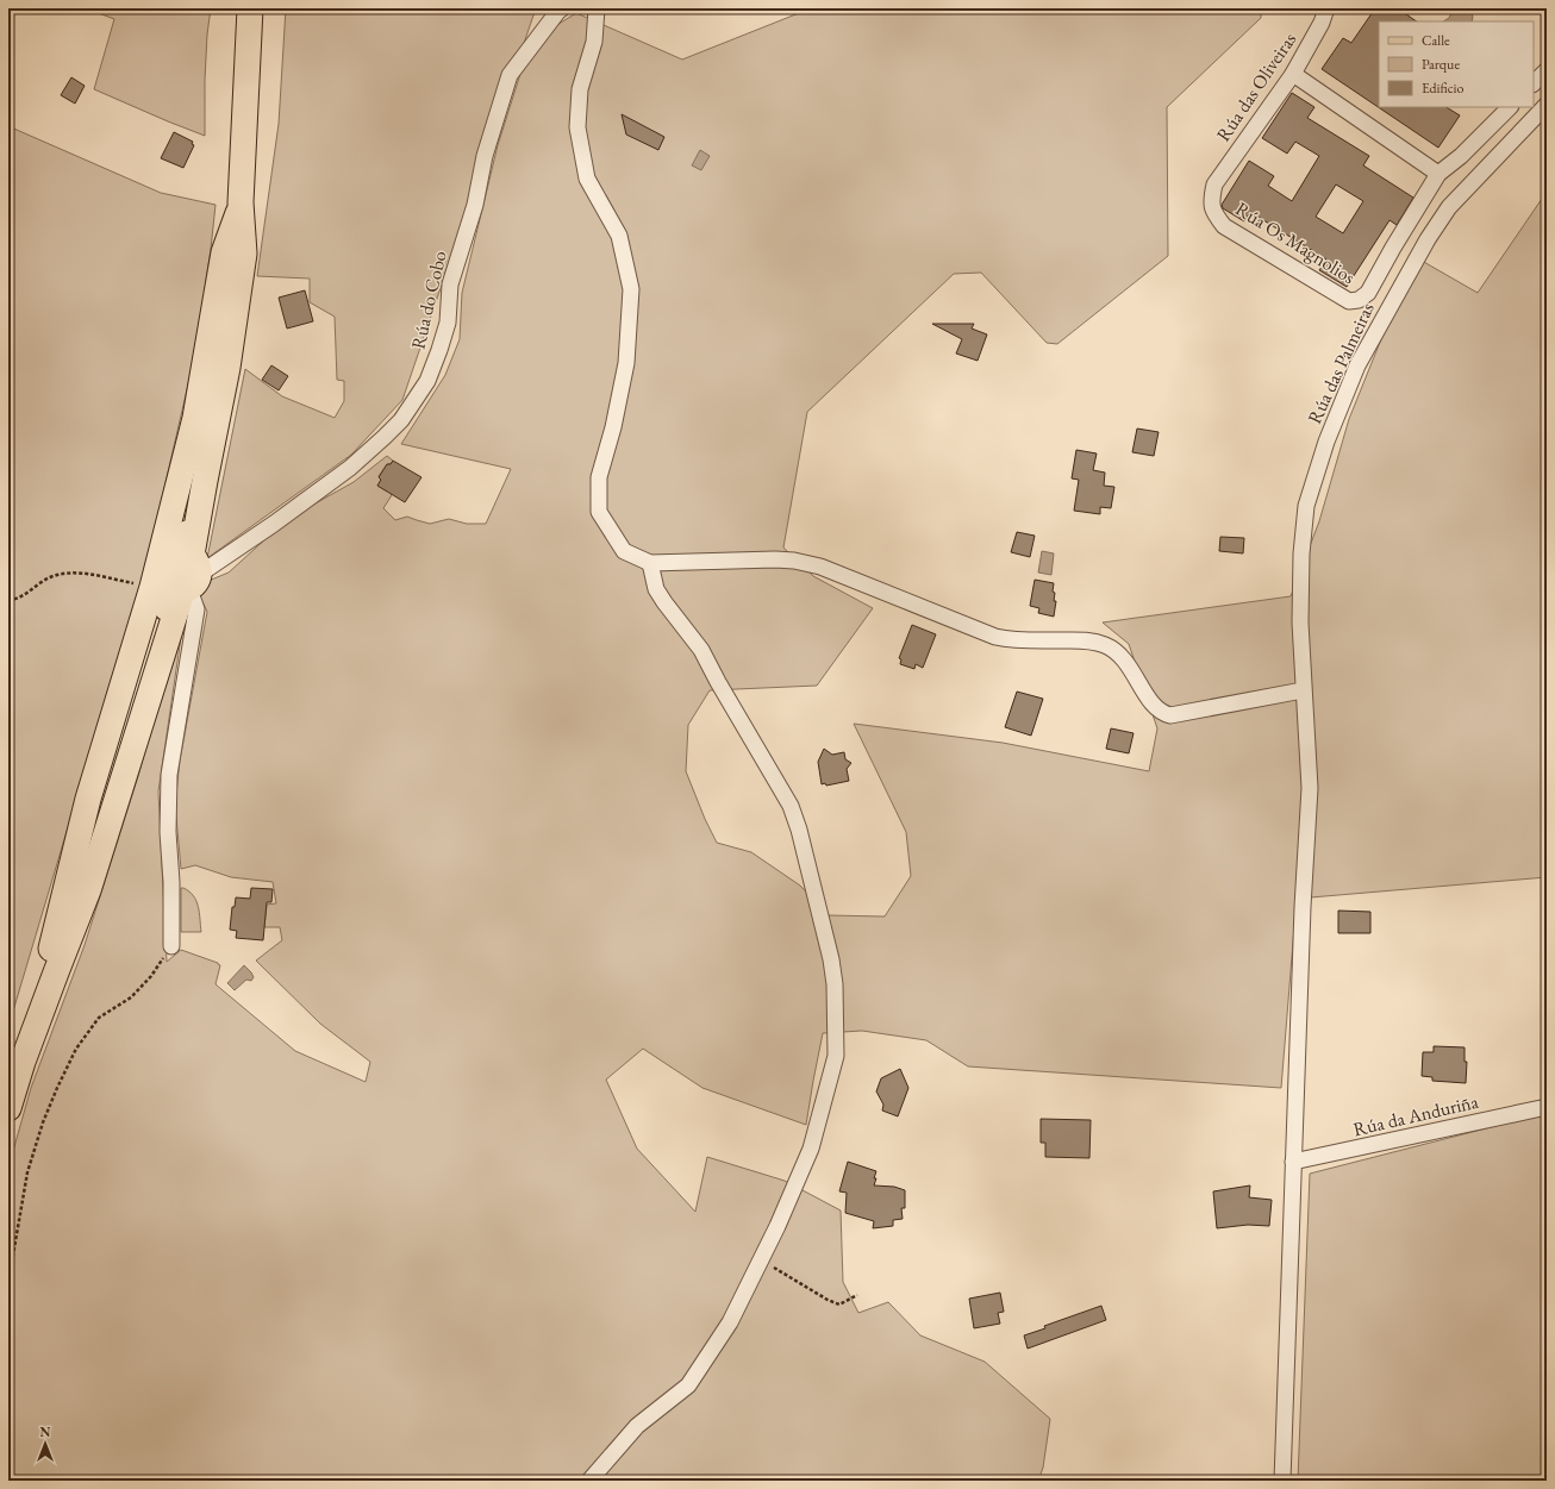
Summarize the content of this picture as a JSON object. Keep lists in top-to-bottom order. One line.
{"streets":{"street":["Rúa das Oliveiras","Rúa Os Magnolios","Rúa do Cobo","Rúa das Palmeiras","Rúa da Anduriña"]},"crossings":[["Rúa das Oliveiras","Rúa Os Magnolios"],["Rúa Os Magnolios","Rúa das Palmeiras"],["Rúa das Palmeiras","Rúa da Anduriña"]],"legend":["Calle","Parque","Edificio"],"north":"top"}
